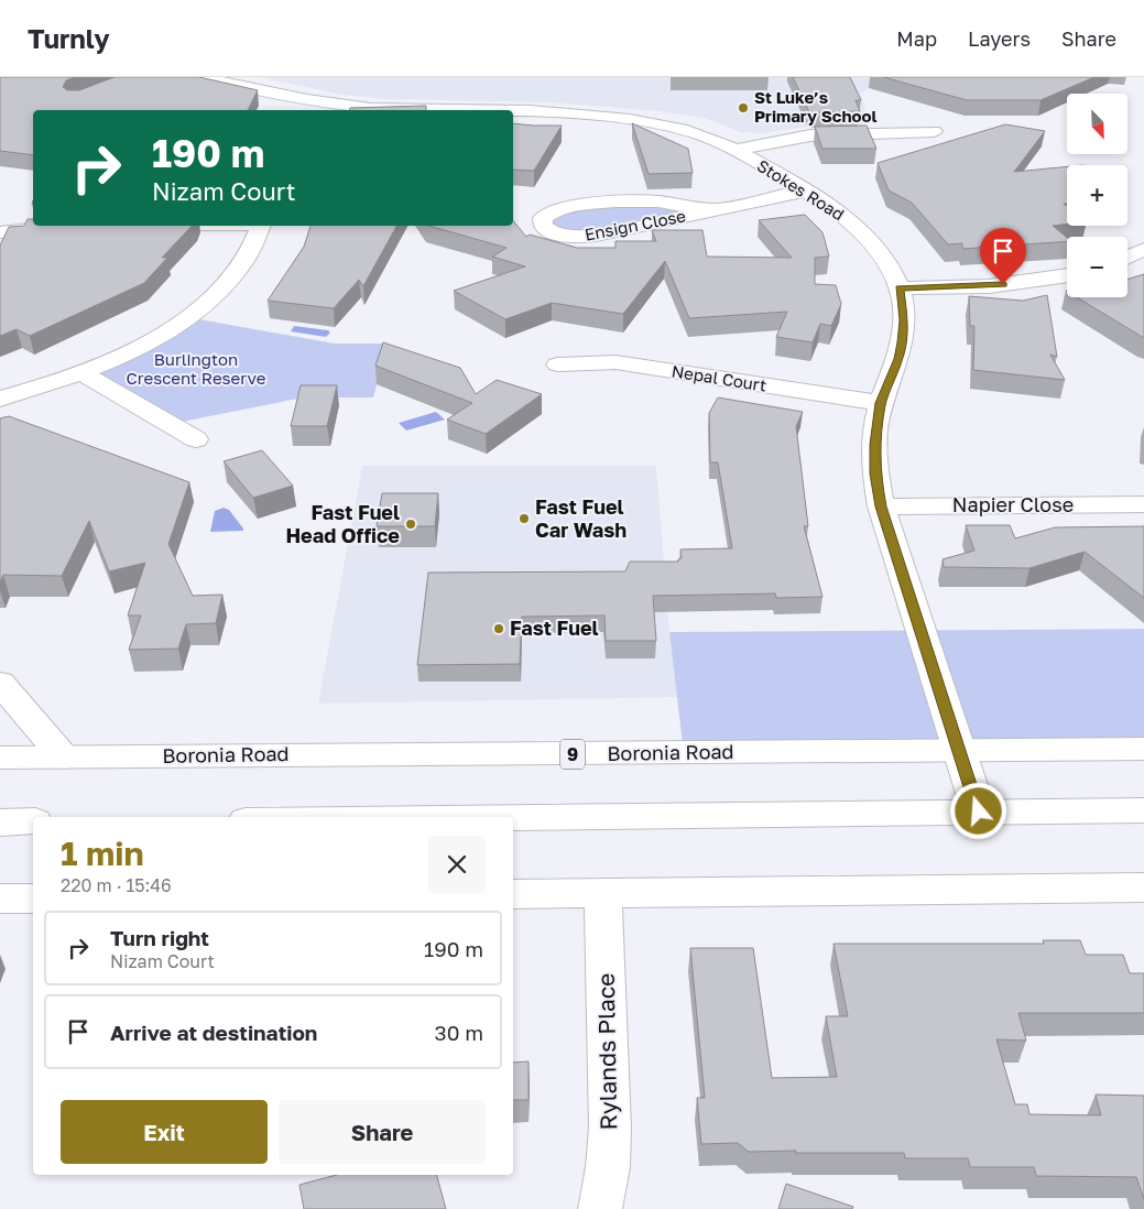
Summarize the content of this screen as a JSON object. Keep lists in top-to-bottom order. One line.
{"streets":{"street":["Stokes Road","Ensign Close","Nepal Court","Napier Close","Boronia Road","9","Rylands Place"]},"crossings":[["Stokes Road","Ensign Close"],["Stokes Road","Nepal Court"],["Stokes Road","Napier Close"],["Stokes Road","Boronia Road"]],"parks":["Burlington Crescent Reserve"],"places":["St Luke’s Primary School","Fast Fuel Car Wash","Fast Fuel Head Office","Fast Fuel"],"north":"bottom right","page":{"header":"Turnly","nav":["Map","Layers","Share"],"map_buttons":["+","−"],"turn":["190 m","Nizam Court"],"heading":["1 min","220 m · 15:46"],"list":[{"name":"Turn right","note":"Nizam Court","value":"190 m"},{"name":"Arrive at destination","value":"30 m"}],"buttons":["Exit","Share"]}}
